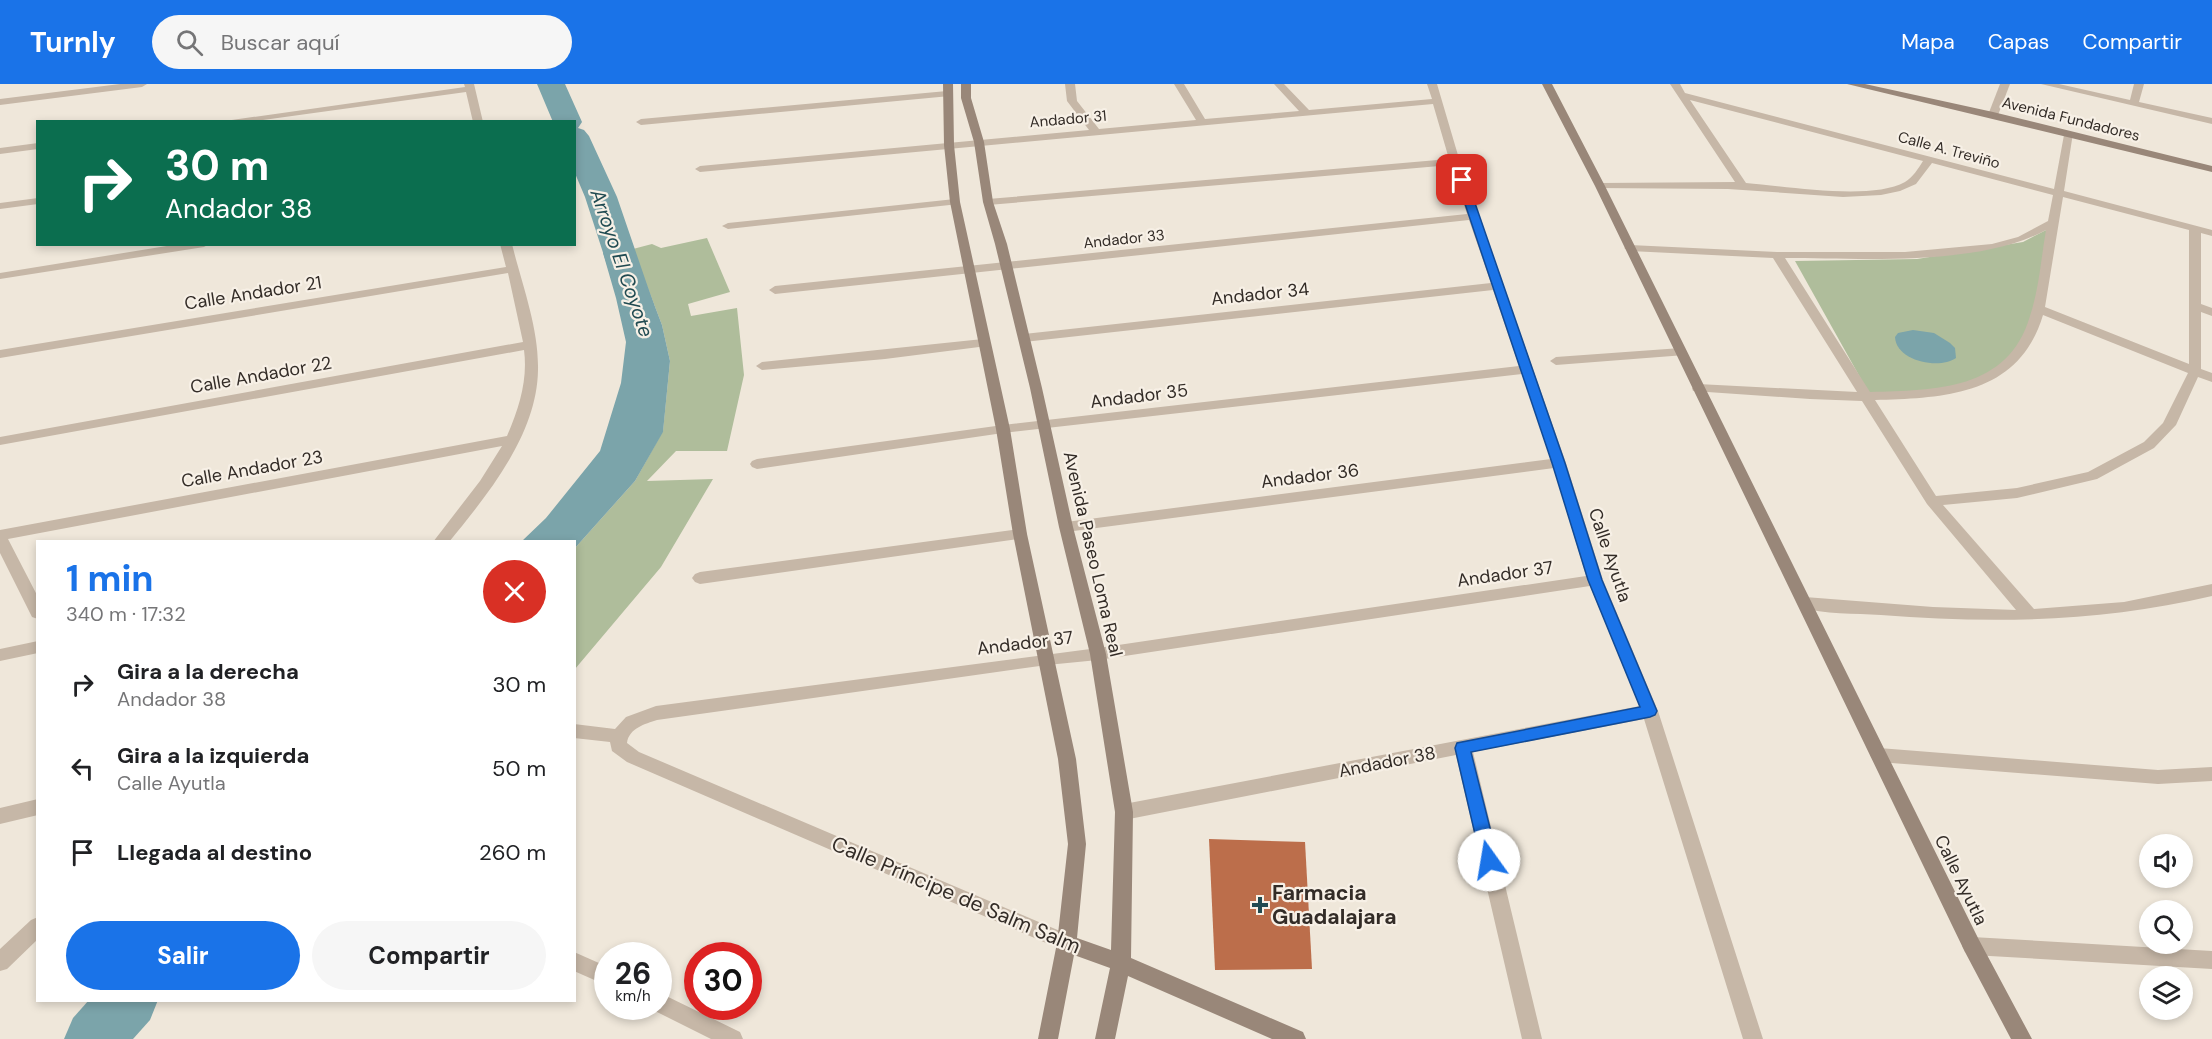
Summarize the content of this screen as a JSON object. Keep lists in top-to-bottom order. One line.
{"streets":{"street":["Andador 31","Avenida Fundadores","Calle A. Treviño","Andador 33","Calle Andador 21","Andador 34","Calle Andador 22","Andador 35","Calle Andador 23","Andador 36","Avenida Paseo Loma Real","Calle Ayutla","Andador 37","Andador 38","Calle Príncipe de Salm Salm"]},"crossings":[["Andador 31","Avenida Paseo Loma Real"],["Andador 31","Calle Ayutla"],["Andador 33","Avenida Paseo Loma Real"],["Andador 33","Calle Ayutla"],["Andador 34","Avenida Paseo Loma Real"],["Andador 34","Calle Ayutla"],["Andador 35","Avenida Paseo Loma Real"],["Andador 35","Calle Ayutla"],["Andador 36","Avenida Paseo Loma Real"],["Andador 36","Calle Ayutla"],["Avenida Paseo Loma Real","Andador 37"],["Avenida Paseo Loma Real","Andador 38"],["Avenida Paseo Loma Real","Calle Príncipe de Salm Salm"],["Calle Ayutla","Andador 37"],["Calle Ayutla","Andador 38"],["Andador 37","Calle Príncipe de Salm Salm"]],"water":["Arroyo El Coyote"],"places":{"health":["Farmacia Guadalajara"]},"page":{"header":"Turnly","search":"Buscar aquí","nav":["Mapa","Capas","Compartir"],"turn":["30 m","Andador 38"],"heading":["1 min","340 m · 17:32"],"list":[{"name":"Gira a la derecha","note":"Andador 38","value":"30 m"},{"name":"Gira a la izquierda","note":"Calle Ayutla","value":"50 m"},{"name":"Llegada al destino","value":"260 m"}],"buttons":["Salir","Compartir"],"speed":"26 km/h","limit":"30"}}
